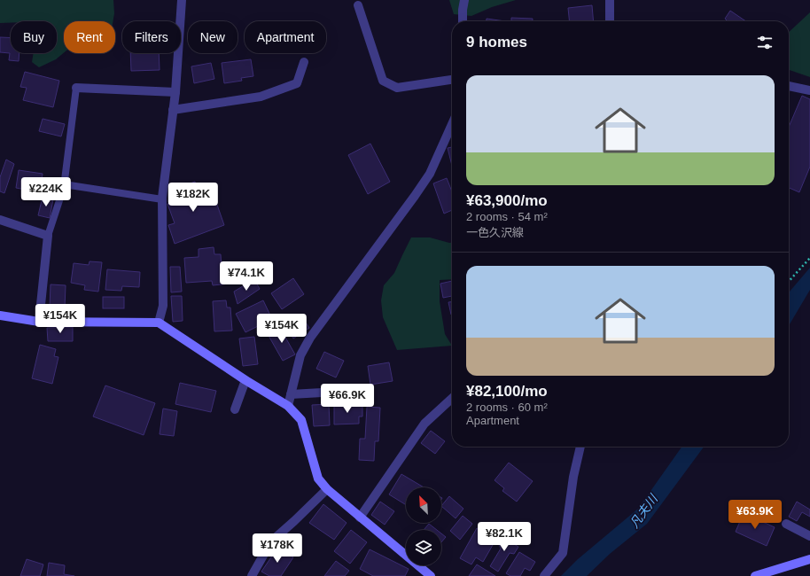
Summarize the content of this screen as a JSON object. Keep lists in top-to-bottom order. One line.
{"water":["凡夫川"],"north":"top left","page":{"chip":["Buy","Rent","Filters","New","Apartment"],"heading":"9 homes","list":[{"name":"¥63,900/mo","note":"2 rooms · 54 m² · 一色久沢線"},{"name":"¥82,100/mo","note":"2 rooms · 60 m² · Apartment"}],"price":["¥224K","¥182K","¥74.1K","¥154K","¥154K","¥66.9K","¥63.9K","¥82.1K","¥178K"]}}
